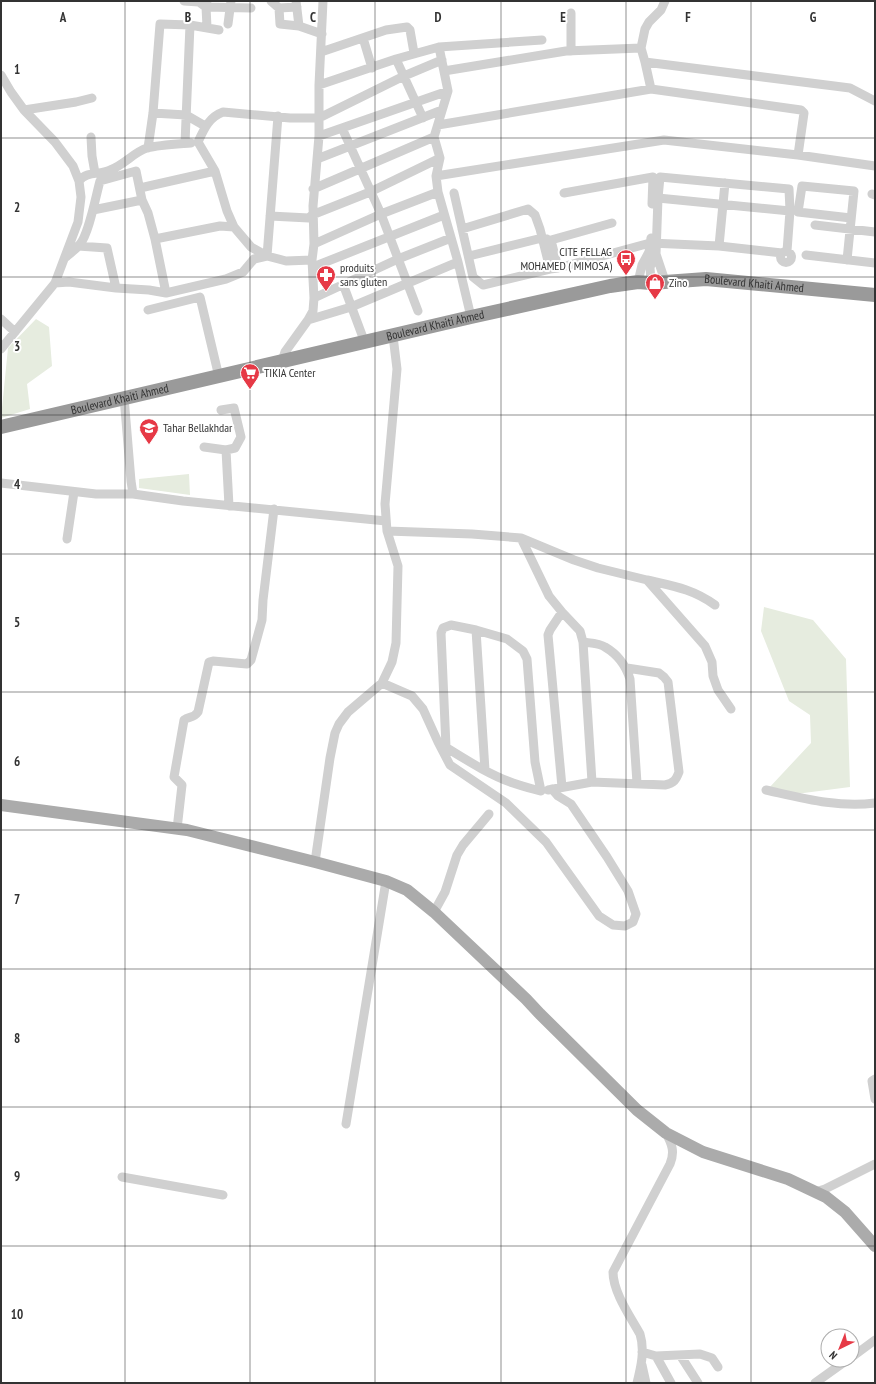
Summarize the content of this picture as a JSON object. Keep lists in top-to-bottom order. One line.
{"streets":{"highway":["Boulevard Khaiti Ahmed"]},"places":{"bus stop":["CITE FELLAG MOHAMED ( MIMOSA)"],"pharmacy":["produits sans gluten"],"shop":["Zino"],"supermarket":["TIKIA Center"],"school or university":["Tahar Bellakhdar"]},"north":"bottom left","grid":{"columns":["A","B","C","D","E","F","G"],"rows":["1","2","3","4","5","6","7","8","9","10"]}}
